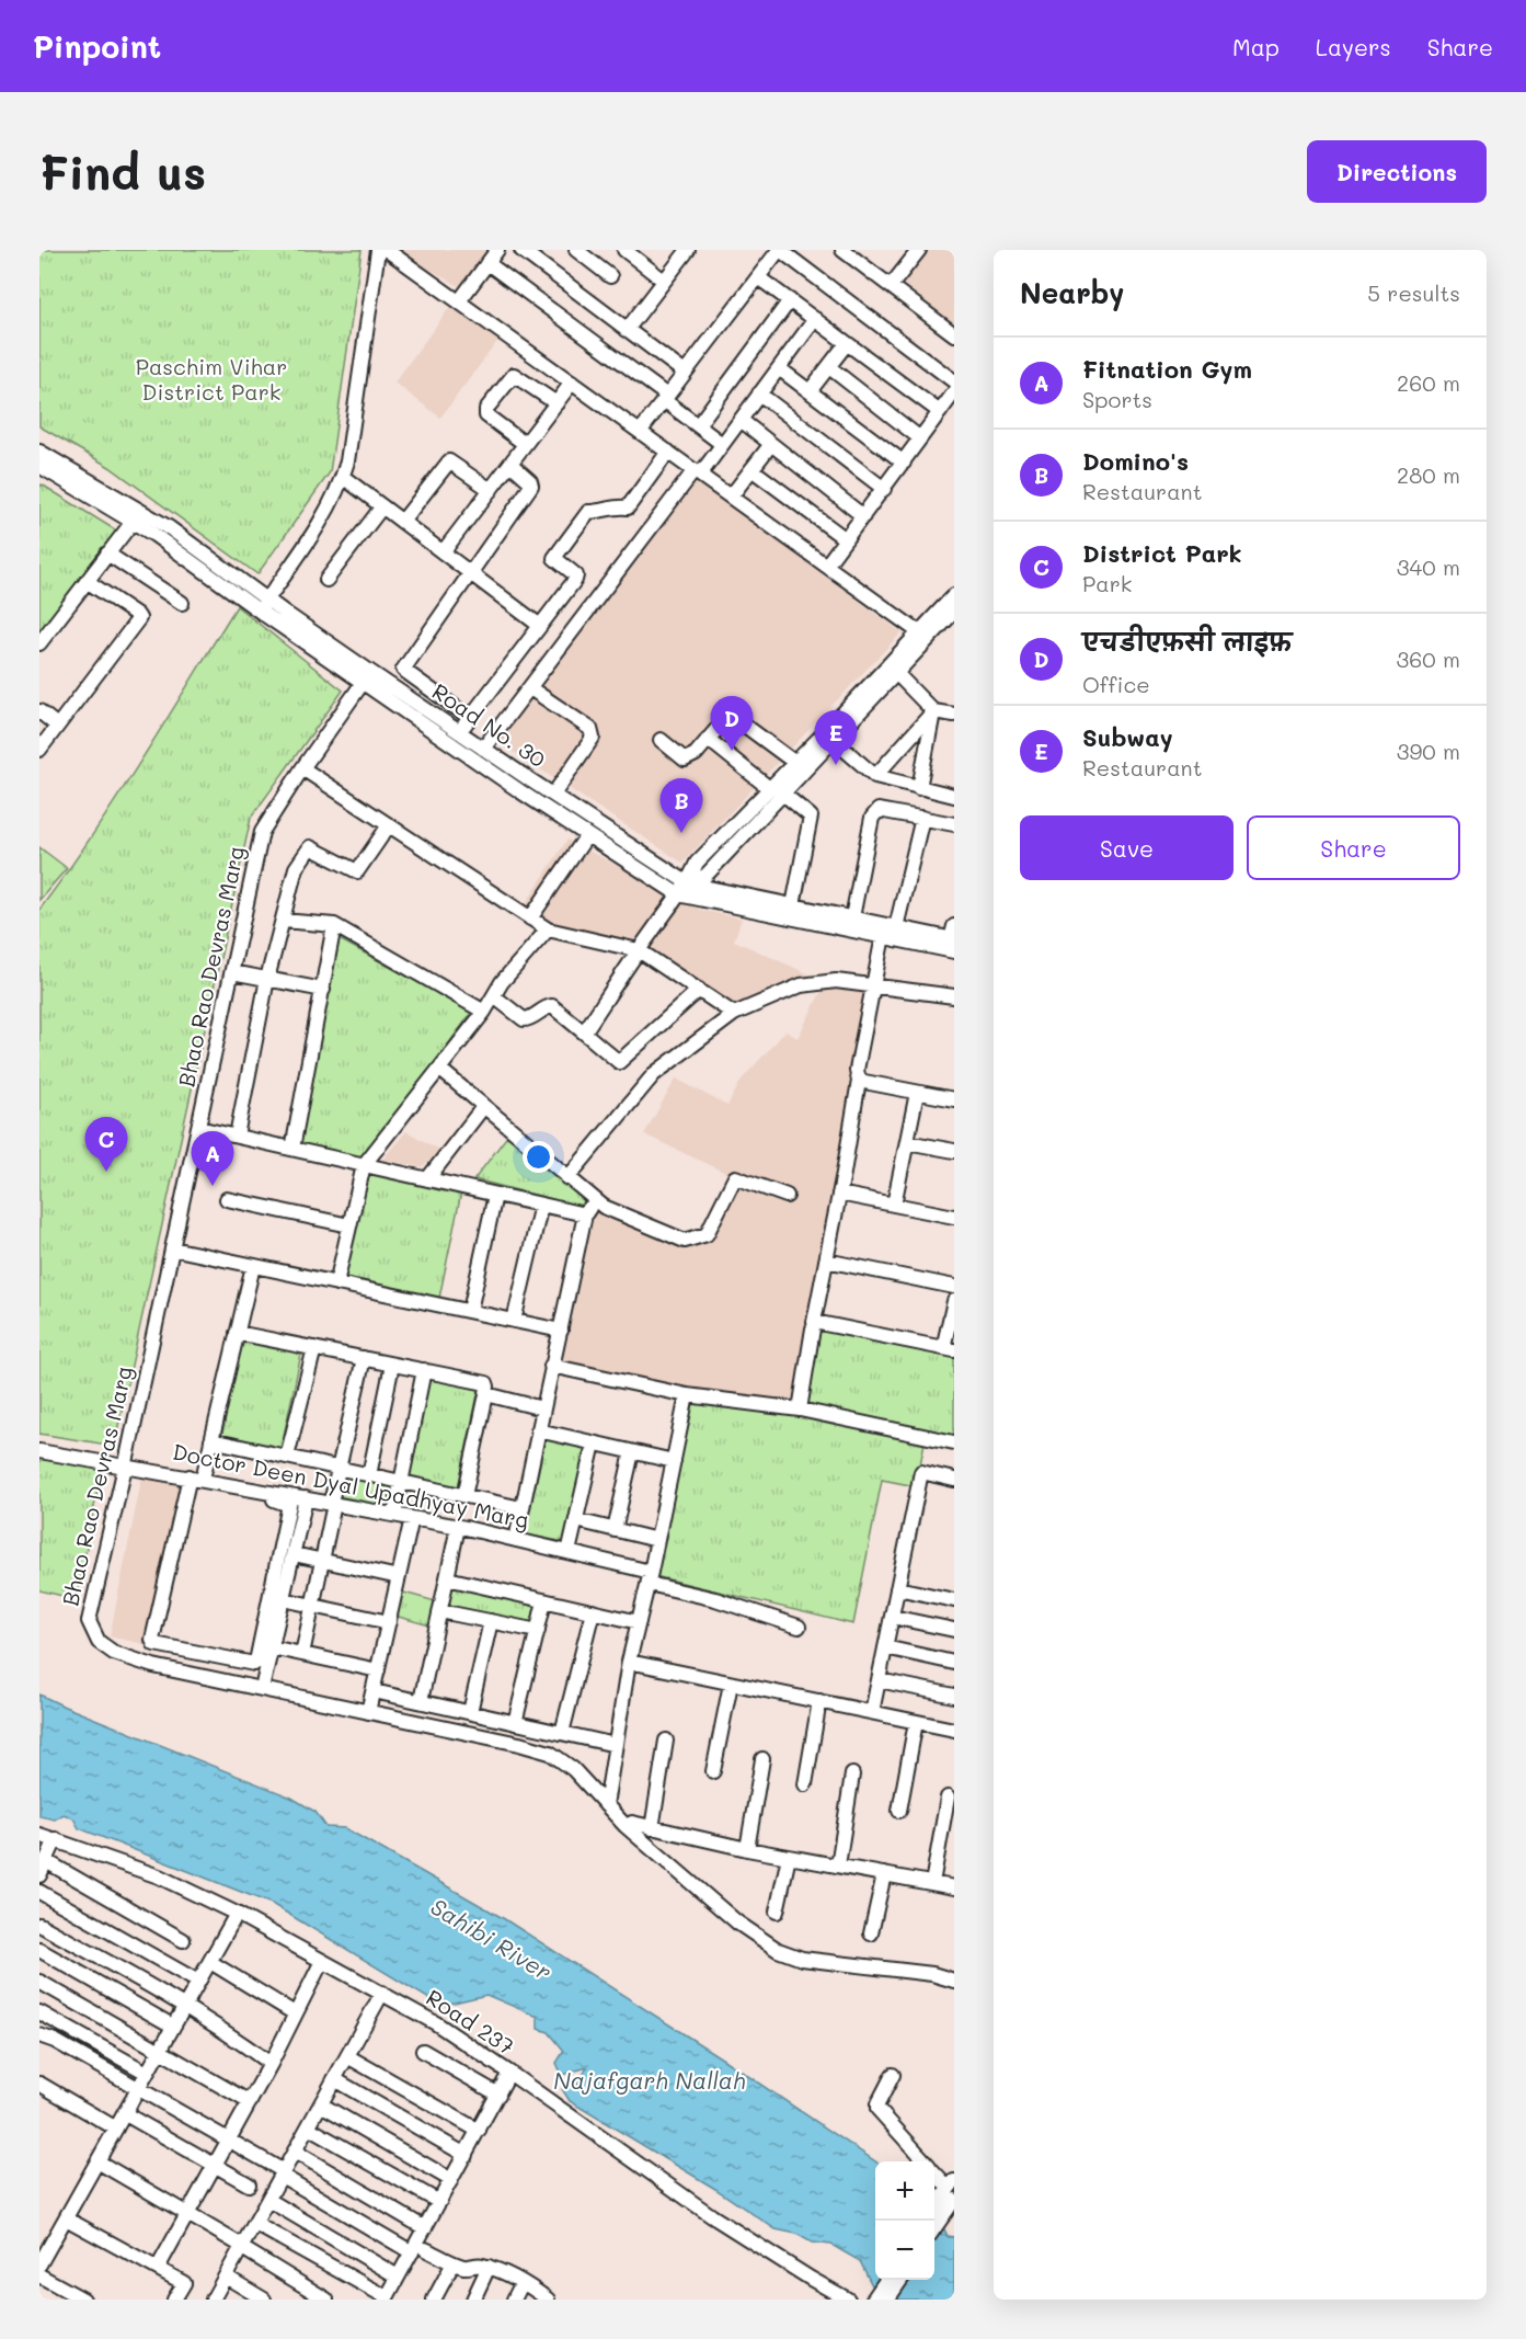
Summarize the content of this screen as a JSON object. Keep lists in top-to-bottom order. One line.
{"streets":{"street":["Road No. 30","Bhao Rao Devras Marg","Doctor Deen Dyal Upadhyay Marg","Road 237"]},"crossings":[["Road No. 30","Bhao Rao Devras Marg"],["Bhao Rao Devras Marg","Doctor Deen Dyal Upadhyay Marg"]],"water":["Sahibi River","Najafgarh Nallah"],"parks":["Paschim Vihar District Park"],"page":{"header":"Pinpoint","nav":["Map","Layers","Share"],"buttons":["Directions",["Save","Share"]],"title":"Find us","heading":["Nearby","5 results"],"list":[{"mark":"A","name":"Fitnation Gym","note":"Sports","value":"260 m"},{"mark":"B","name":"Domino's","note":"Restaurant","value":"280 m"},{"mark":"C","name":"District Park","note":"Park","value":"340 m"},{"mark":"D","name":"एचडीएफ़सी लाइफ़","note":"Office","value":"360 m"},{"mark":"E","name":"Subway","note":"Restaurant","value":"390 m"}],"pins":["D","E","B","C","A"],"map_buttons":["+","−"]}}
